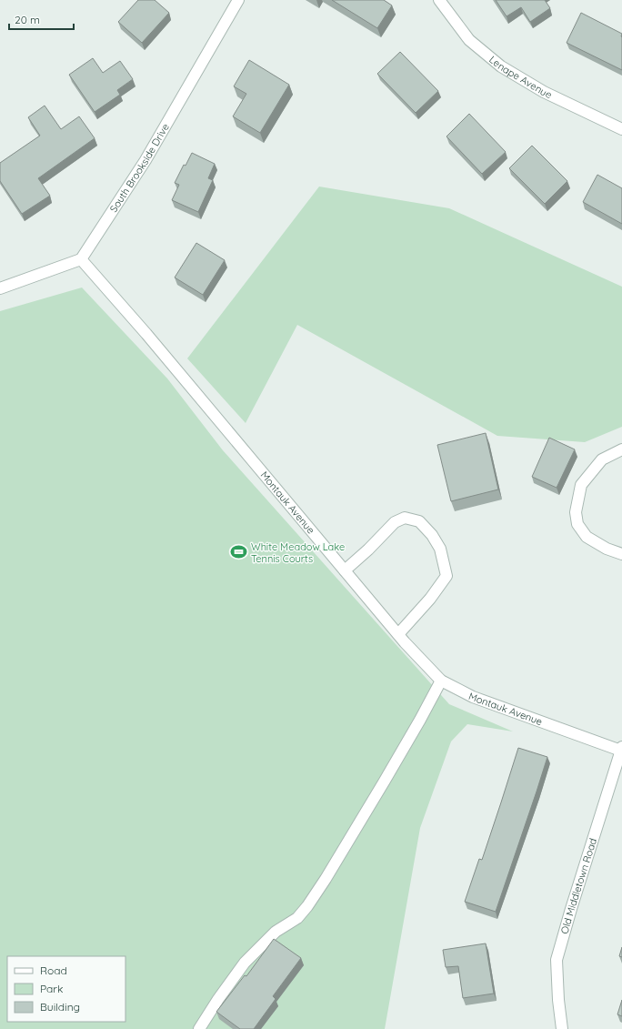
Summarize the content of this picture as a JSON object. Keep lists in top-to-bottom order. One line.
{"streets":{"street":["Lenape Avenue","South Brookside Drive","Montauk Avenue","Old Middletown Road"]},"crossings":[["South Brookside Drive","Montauk Avenue"],["Montauk Avenue","Old Middletown Road"]],"places":{"sports":["White Meadow Lake Tennis Courts"]},"legend":["Road","Park","Building"],"scale_bar":"20 m"}
